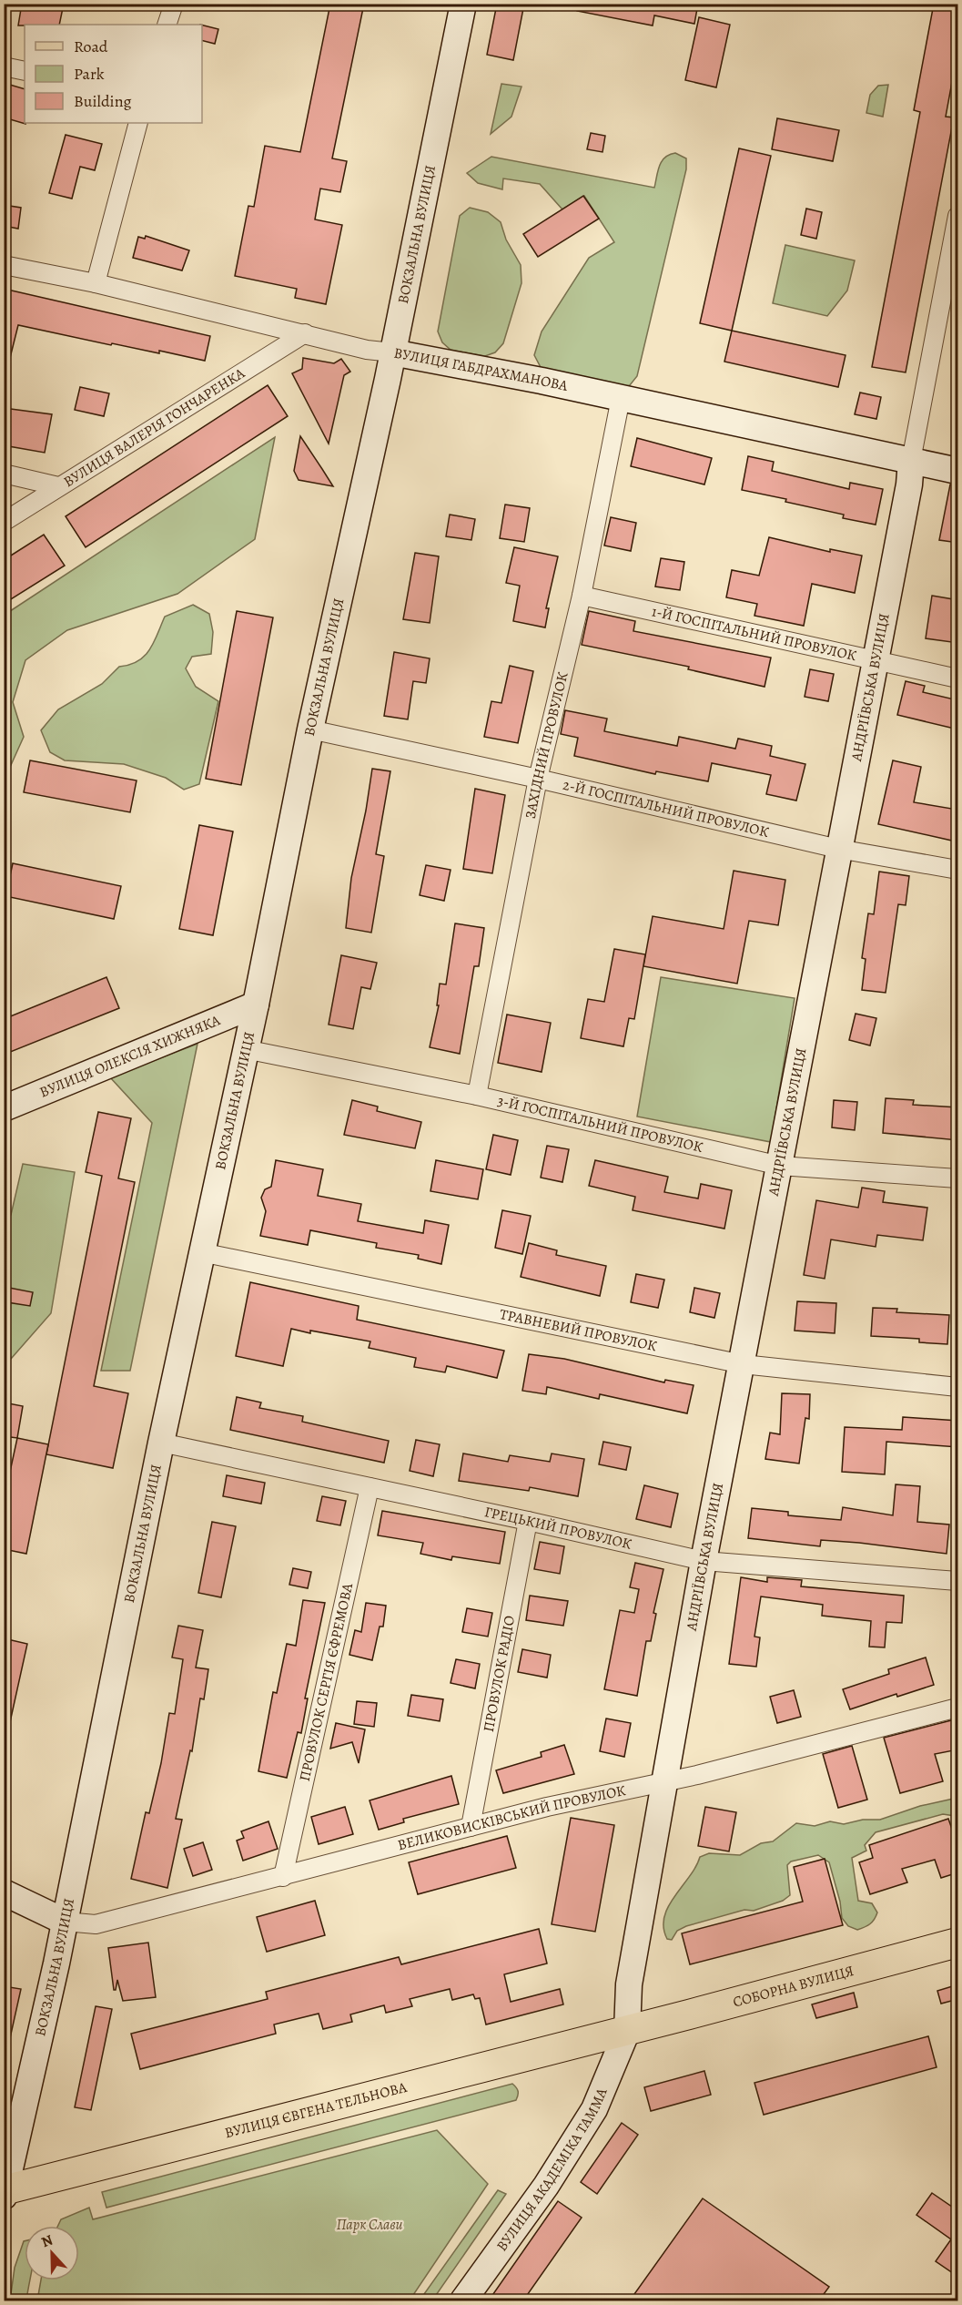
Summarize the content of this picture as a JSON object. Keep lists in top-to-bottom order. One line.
{"streets":{"main road":["ВОКЗАЛЬНА ВУЛИЦЯ","ВУЛИЦЯ ГАБДРАХМАНОВА","АНДРІЇВСЬКА ВУЛИЦЯ","ВУЛИЦЯ ОЛЕКСІЯ ХИЖНЯКА","СОБОРНА ВУЛИЦЯ","ВУЛИЦЯ ЄВГЕНА ТЕЛЬНОВА","ВУЛИЦЯ АКАДЕМІКА ТАММА"],"street":["ВУЛИЦЯ ВАЛЕРІЯ ГОНЧАРЕНКА","1-Й ГОСПІТАЛЬНИЙ ПРОВУЛОК","ЗАХІДНИЙ ПРОВУЛОК","2-Й ГОСПІТАЛЬНИЙ ПРОВУЛОК","3-Й ГОСПІТАЛЬНИЙ ПРОВУЛОК","ТРАВНЕВИЙ ПРОВУЛОК","ГРЕЦЬКИЙ ПРОВУЛОК","ПРОВУЛОК РАДІО","ПРОВУЛОК СЕРГІЯ ЄФРЕМОВА","ВЕЛИКОВИСКІВСЬКИЙ ПРОВУЛОК"]},"crossings":[["ВОКЗАЛЬНА ВУЛИЦЯ","ВУЛИЦЯ ГАБДРАХМАНОВА"],["ВОКЗАЛЬНА ВУЛИЦЯ","2-Й ГОСПІТАЛЬНИЙ ПРОВУЛОК"],["ВОКЗАЛЬНА ВУЛИЦЯ","ВУЛИЦЯ ОЛЕКСІЯ ХИЖНЯКА"],["ВОКЗАЛЬНА ВУЛИЦЯ","3-Й ГОСПІТАЛЬНИЙ ПРОВУЛОК"],["ВОКЗАЛЬНА ВУЛИЦЯ","ТРАВНЕВИЙ ПРОВУЛОК"],["ВОКЗАЛЬНА ВУЛИЦЯ","ГРЕЦЬКИЙ ПРОВУЛОК"],["ВОКЗАЛЬНА ВУЛИЦЯ","ВЕЛИКОВИСКІВСЬКИЙ ПРОВУЛОК"],["ВОКЗАЛЬНА ВУЛИЦЯ","ВУЛИЦЯ ЄВГЕНА ТЕЛЬНОВА"],["ВУЛИЦЯ ГАБДРАХМАНОВА","ВУЛИЦЯ ВАЛЕРІЯ ГОНЧАРЕНКА"],["ВУЛИЦЯ ГАБДРАХМАНОВА","АНДРІЇВСЬКА ВУЛИЦЯ"],["ВУЛИЦЯ ГАБДРАХМАНОВА","ЗАХІДНИЙ ПРОВУЛОК"],["1-Й ГОСПІТАЛЬНИЙ ПРОВУЛОК","АНДРІЇВСЬКА ВУЛИЦЯ"],["1-Й ГОСПІТАЛЬНИЙ ПРОВУЛОК","ЗАХІДНИЙ ПРОВУЛОК"],["АНДРІЇВСЬКА ВУЛИЦЯ","2-Й ГОСПІТАЛЬНИЙ ПРОВУЛОК"],["АНДРІЇВСЬКА ВУЛИЦЯ","3-Й ГОСПІТАЛЬНИЙ ПРОВУЛОК"],["АНДРІЇВСЬКА ВУЛИЦЯ","ТРАВНЕВИЙ ПРОВУЛОК"],["АНДРІЇВСЬКА ВУЛИЦЯ","ГРЕЦЬКИЙ ПРОВУЛОК"],["АНДРІЇВСЬКА ВУЛИЦЯ","ВЕЛИКОВИСКІВСЬКИЙ ПРОВУЛОК"],["АНДРІЇВСЬКА ВУЛИЦЯ","СОБОРНА ВУЛИЦЯ"],["АНДРІЇВСЬКА ВУЛИЦЯ","ВУЛИЦЯ ЄВГЕНА ТЕЛЬНОВА"],["АНДРІЇВСЬКА ВУЛИЦЯ","ВУЛИЦЯ АКАДЕМІКА ТАММА"],["ЗАХІДНИЙ ПРОВУЛОК","2-Й ГОСПІТАЛЬНИЙ ПРОВУЛОК"],["ЗАХІДНИЙ ПРОВУЛОК","3-Й ГОСПІТАЛЬНИЙ ПРОВУЛОК"],["ГРЕЦЬКИЙ ПРОВУЛОК","ПРОВУЛОК РАДІО"],["ГРЕЦЬКИЙ ПРОВУЛОК","ПРОВУЛОК СЕРГІЯ ЄФРЕМОВА"],["ПРОВУЛОК РАДІО","ВЕЛИКОВИСКІВСЬКИЙ ПРОВУЛОК"],["ПРОВУЛОК СЕРГІЯ ЄФРЕМОВА","ВЕЛИКОВИСКІВСЬКИЙ ПРОВУЛОК"],["СОБОРНА ВУЛИЦЯ","ВУЛИЦЯ ЄВГЕНА ТЕЛЬНОВА"],["СОБОРНА ВУЛИЦЯ","ВУЛИЦЯ АКАДЕМІКА ТАММА"],["ВУЛИЦЯ ЄВГЕНА ТЕЛЬНОВА","ВУЛИЦЯ АКАДЕМІКА ТАММА"]],"parks":["Парк Слави"],"legend":["Road","Park","Building"],"north":"top"}
